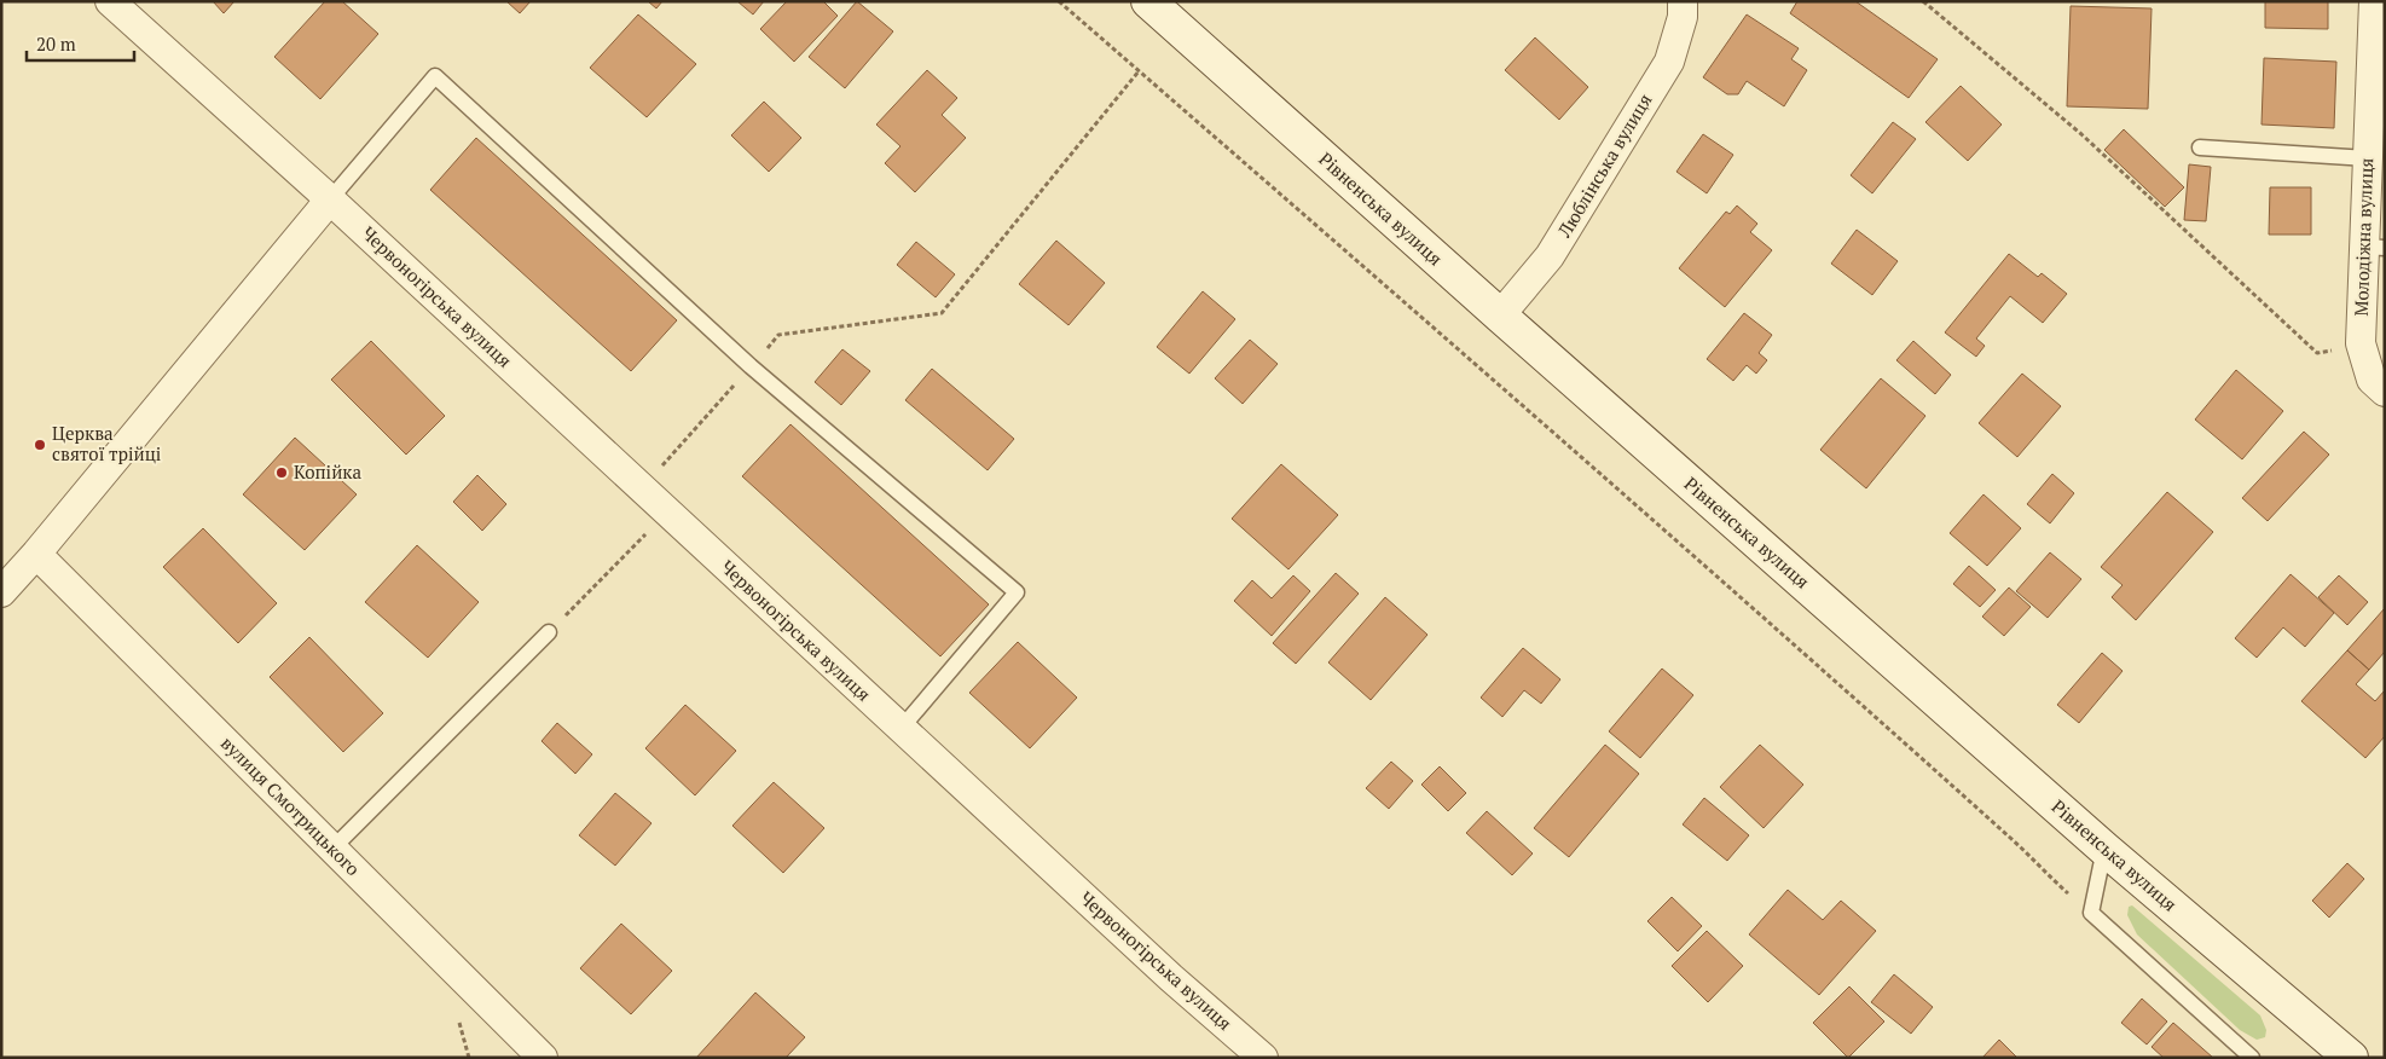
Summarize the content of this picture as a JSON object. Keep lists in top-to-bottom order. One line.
{"streets":{"main road":["Рівненська вулиця"],"street":["Люблінська вулиця","Молодіжна вулиця","Червоногірська вулиця","вулиця Смотрицького"]},"crossings":[["Люблінська вулиця","Рівненська вулиця"]],"places":["Церква святої трійці","Копійка"],"scale_bar":"20 m"}
